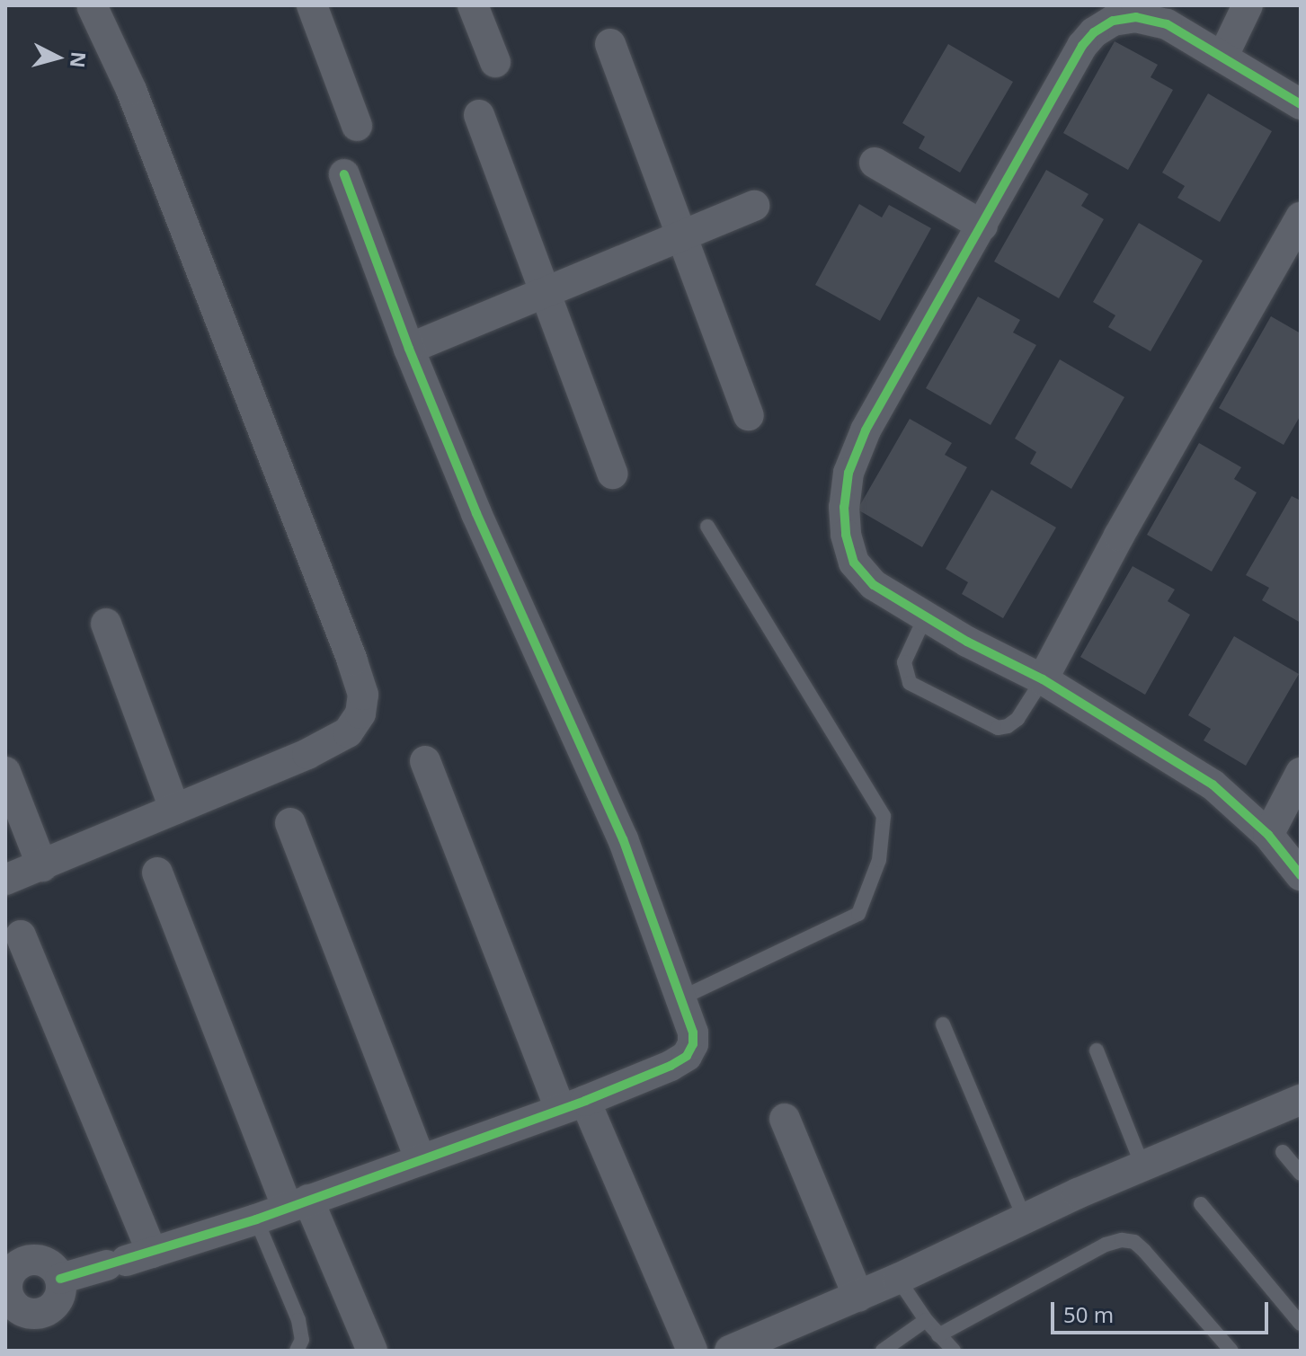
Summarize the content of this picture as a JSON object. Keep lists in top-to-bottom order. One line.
{"scale_bar":"50 m","north":"right"}
